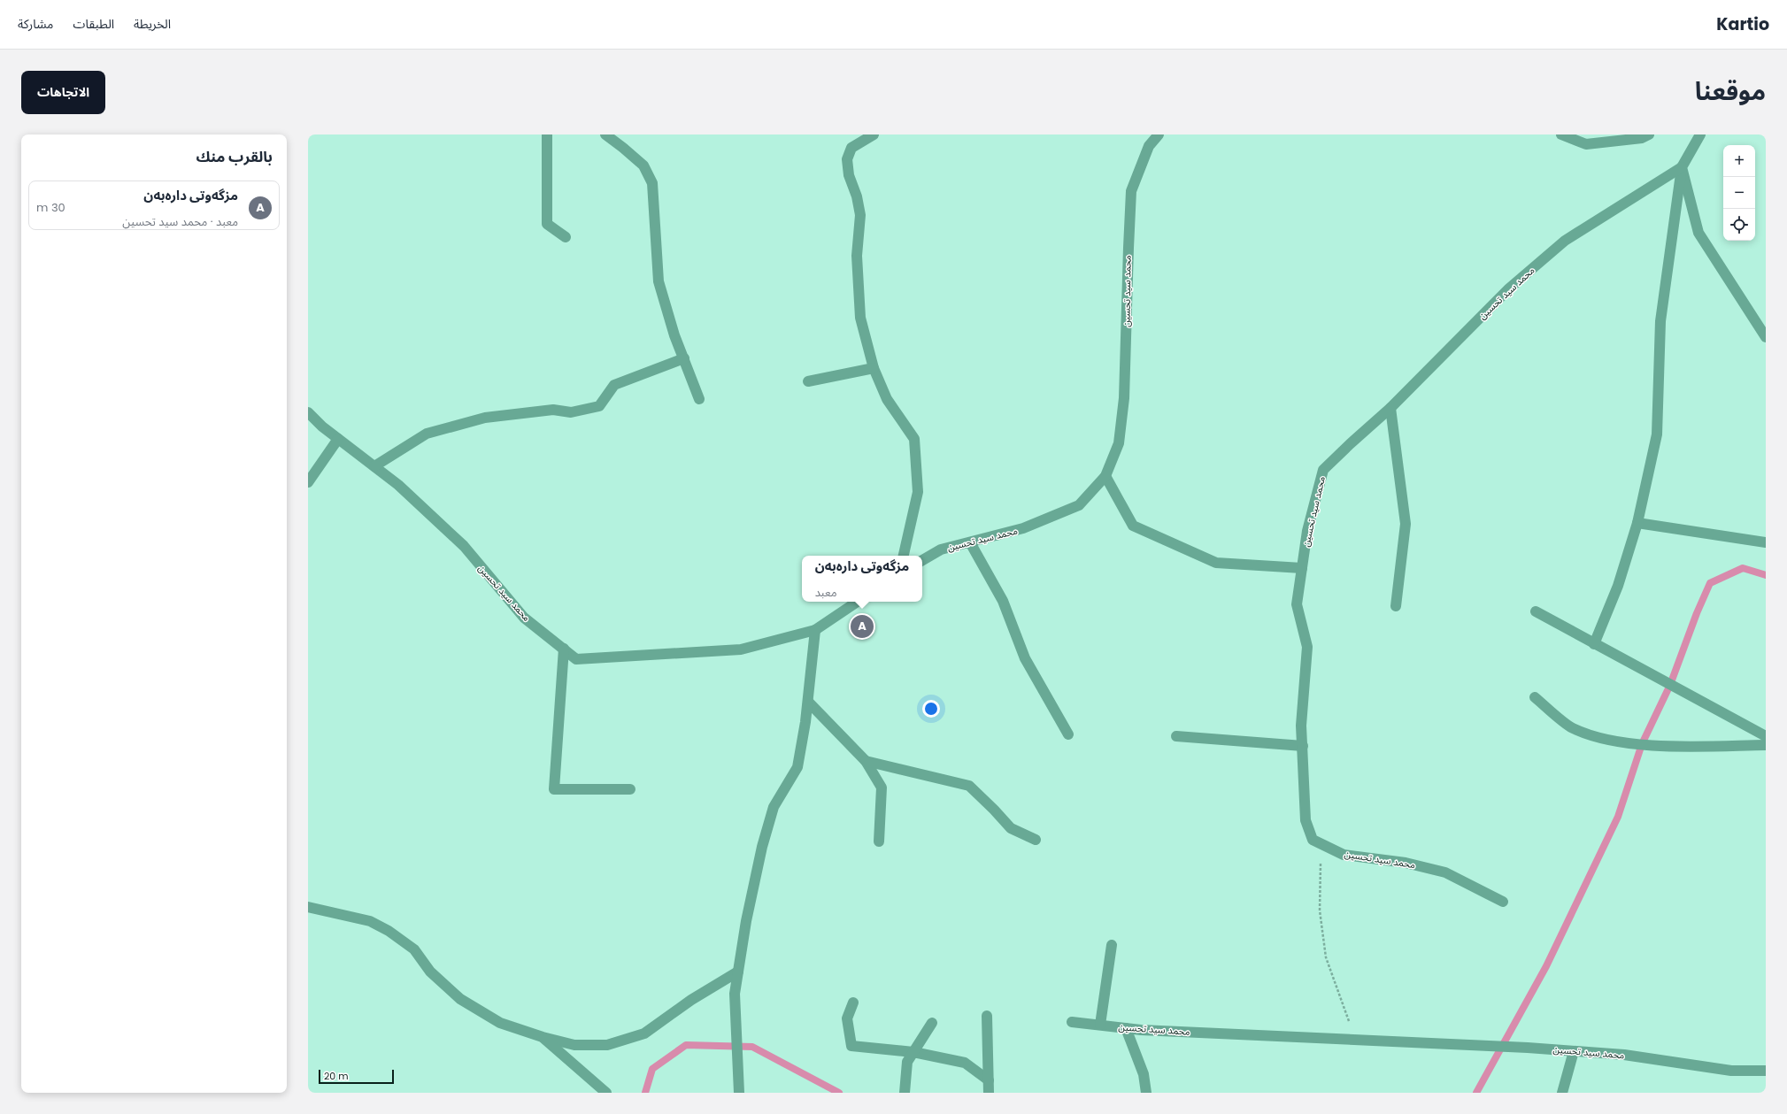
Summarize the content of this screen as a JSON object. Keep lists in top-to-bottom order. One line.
{"streets":{"street":["محمد سید تحسین"]},"scale_bar":"20 m","page":{"header":"Kartio","nav":["الخريطة","الطبقات","مشاركة"],"title":"موقعنا","buttons":"الاتجاهات","heading":"بالقرب منك","map_buttons":["+","−"],"list":[{"mark":"A","name":"مزگەوتی دارەبەن","note":"معبد · محمد سید تحسین","value":"30 m"}],"popup":["مزگەوتی دارەبەن","معبد"],"pins":"A","scale":"20 m"}}
